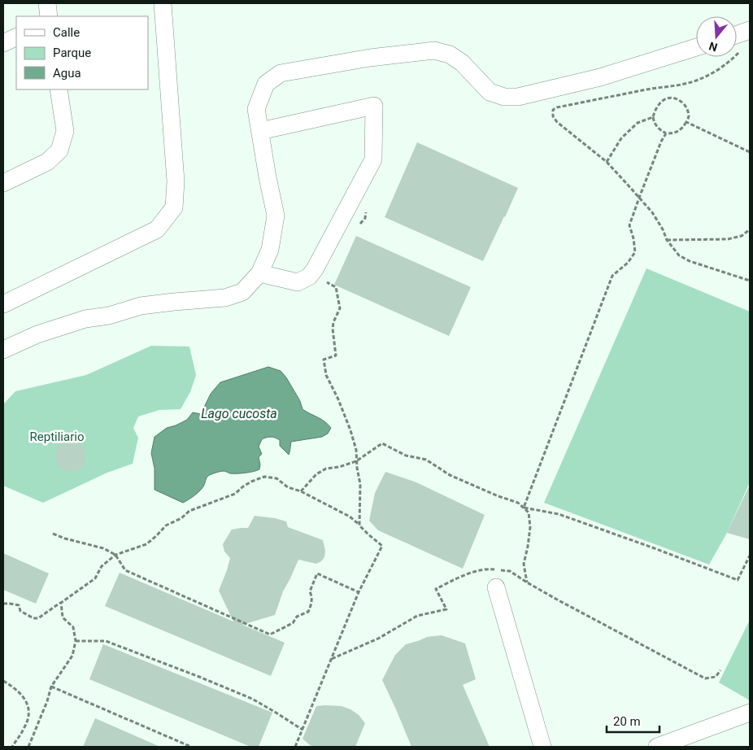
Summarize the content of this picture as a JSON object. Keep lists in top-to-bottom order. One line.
{"water":["Lago cucosta"],"parks":["Reptiliario"],"legend":["Calle","Parque","Agua"],"scale_bar":"20 m","north":"bottom"}
